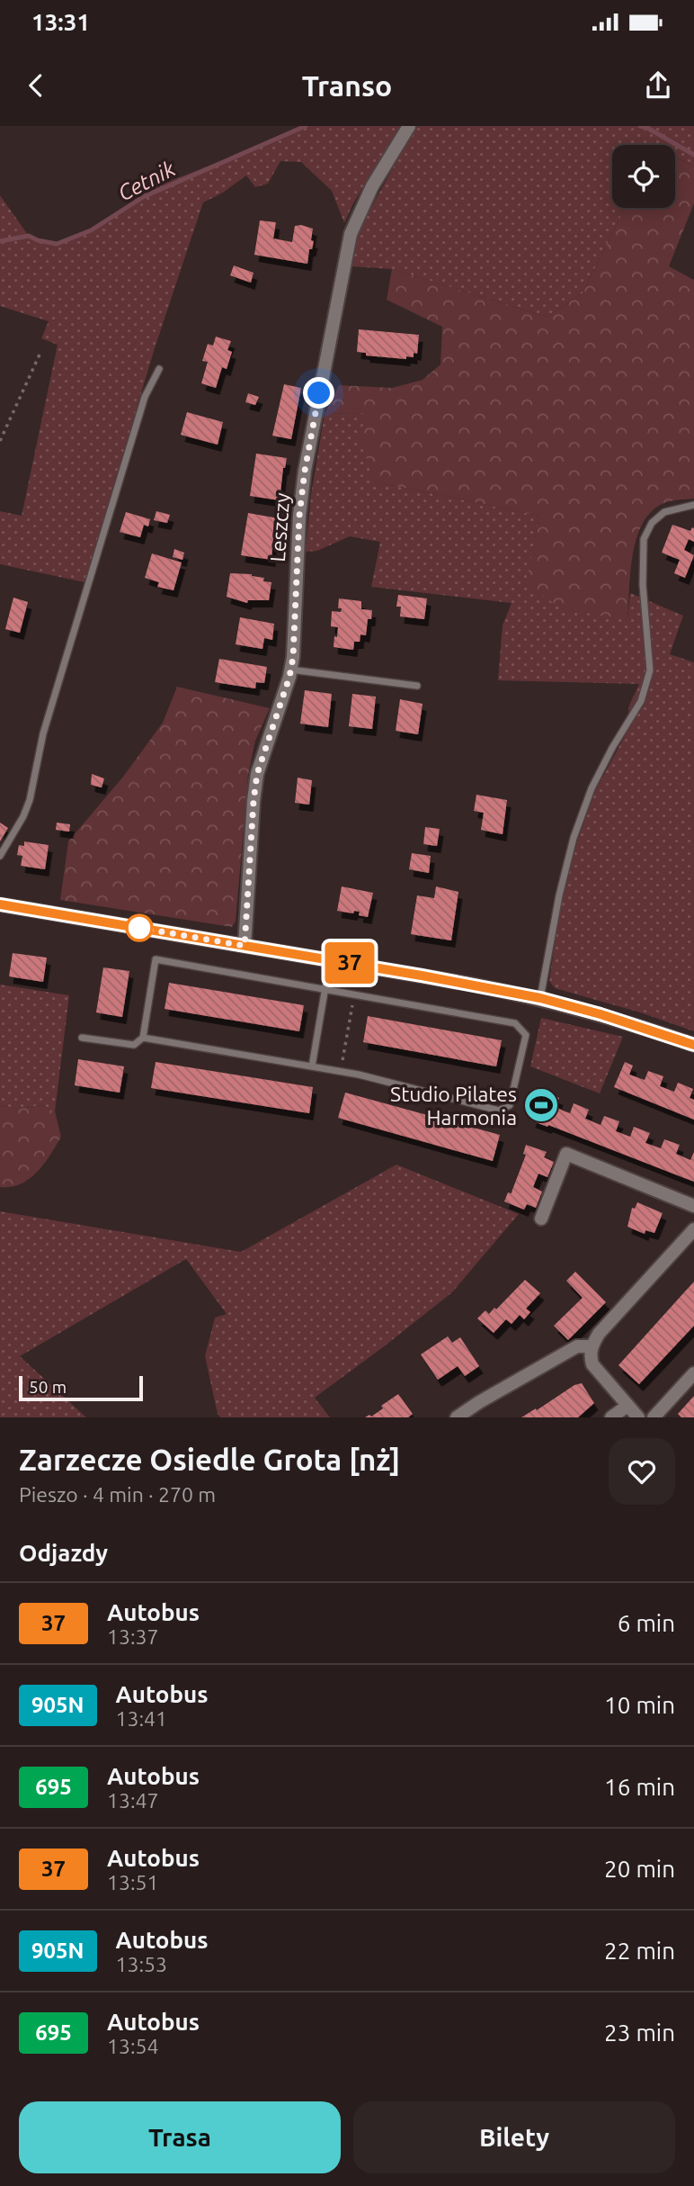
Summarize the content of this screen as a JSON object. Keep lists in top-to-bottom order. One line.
{"streets":{"street":["Leszczy"]},"water":["Cetnik"],"places":{"sports":["Studio Pilates Harmonia"]},"lines":["bus line 37"],"scale_bar":"50 m","page":{"status":"13:31","header":"Transo","on_map":"37","scale":"50 m","heading":[["Zarzecze Osiedle Grota [nż]","Pieszo · 4 min · 270 m"],"Odjazdy"],"list":[{"mark":"37","name":"Autobus","note":"13:37","value":"6 min"},{"mark":"905N","name":"Autobus","note":"13:41","value":"10 min"},{"mark":"695","name":"Autobus","note":"13:47","value":"16 min"},{"mark":"37","name":"Autobus","note":"13:51","value":"20 min"},{"mark":"905N","name":"Autobus","note":"13:53","value":"22 min"},{"mark":"695","name":"Autobus","note":"13:54","value":"23 min"}],"buttons":["Trasa","Bilety"]}}
